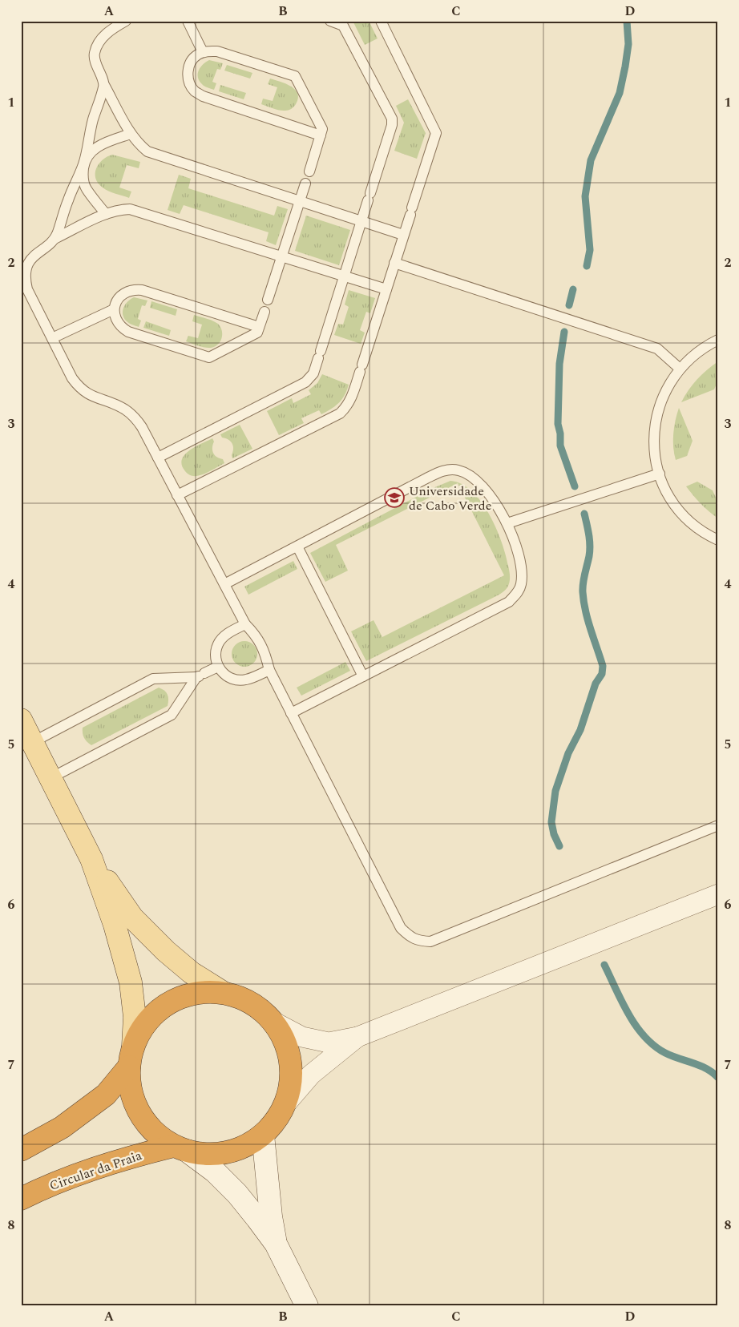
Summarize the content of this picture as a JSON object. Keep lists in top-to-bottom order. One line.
{"streets":{"highway":["Circular da Praia"]},"places":{"school or university":["Universidade de Cabo Verde"]},"grid":{"columns":["A","B","C","D"],"rows":["1","2","3","4","5","6","7","8"]}}
